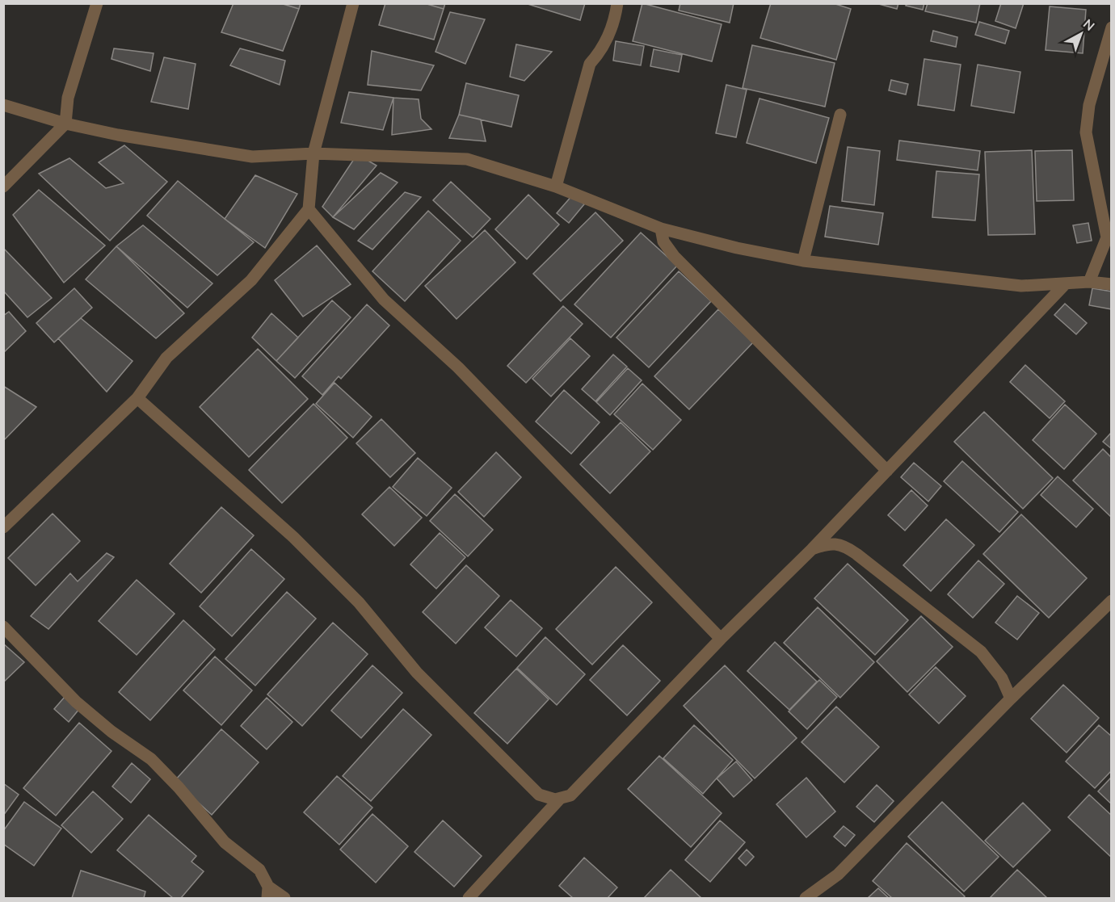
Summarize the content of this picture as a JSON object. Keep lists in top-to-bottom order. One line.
{"north":"top right"}
